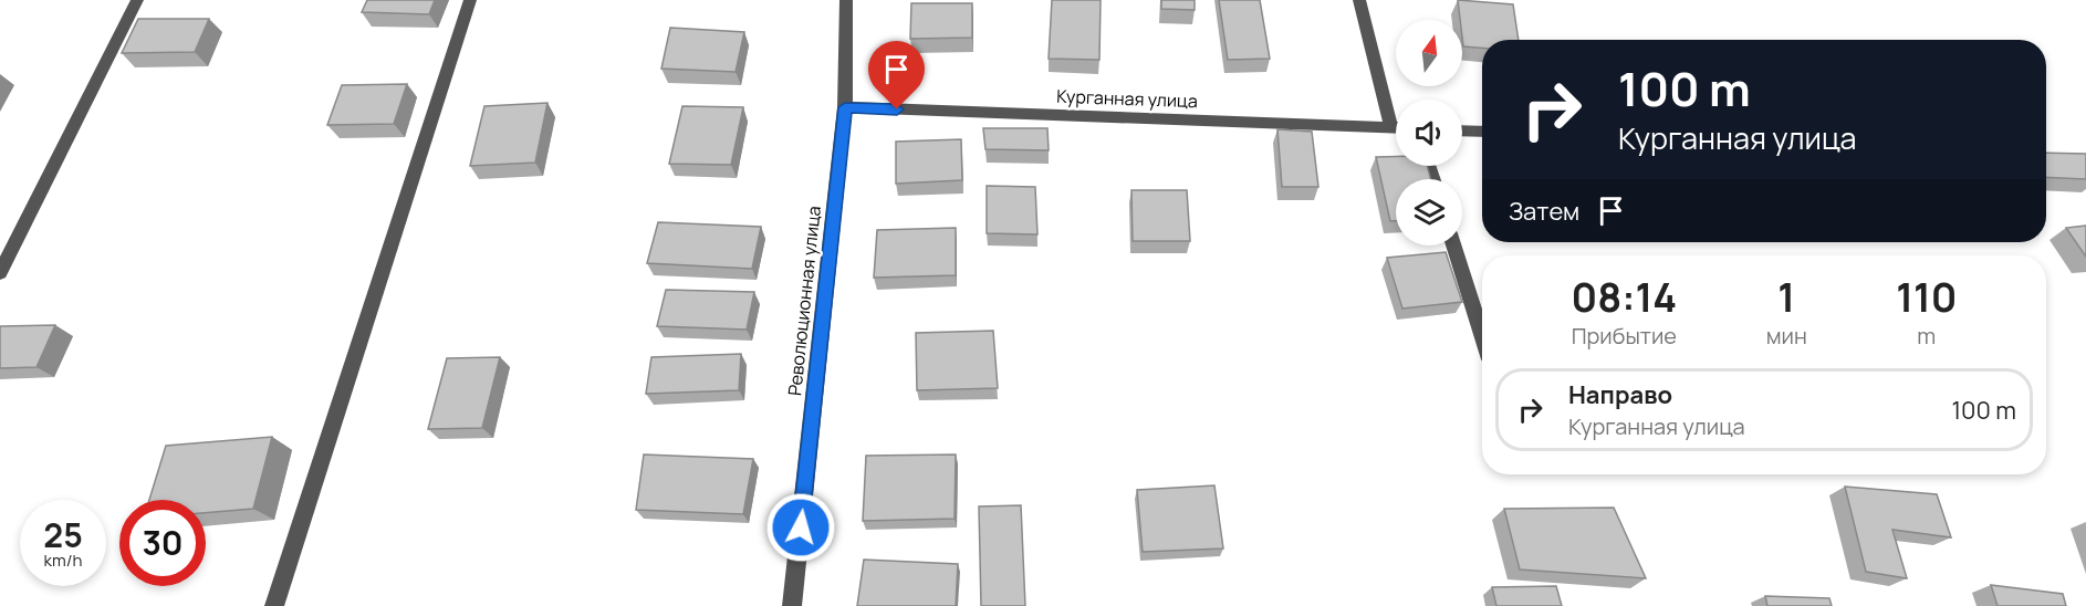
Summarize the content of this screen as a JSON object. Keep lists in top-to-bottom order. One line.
{"streets":{"street":["Курганная улица","Революционная улица"]},"crossings":[["Курганная улица","Революционная улица"]],"north":"top","page":{"turn":["100 m","Курганная улица"],"then":"Затем","eta":["08:14","Прибытие","1","мин","110","m"],"list":[{"name":"Направо","note":"Курганная улица","value":"100 m"}],"speed":"25 km/h","limit":"30"}}
